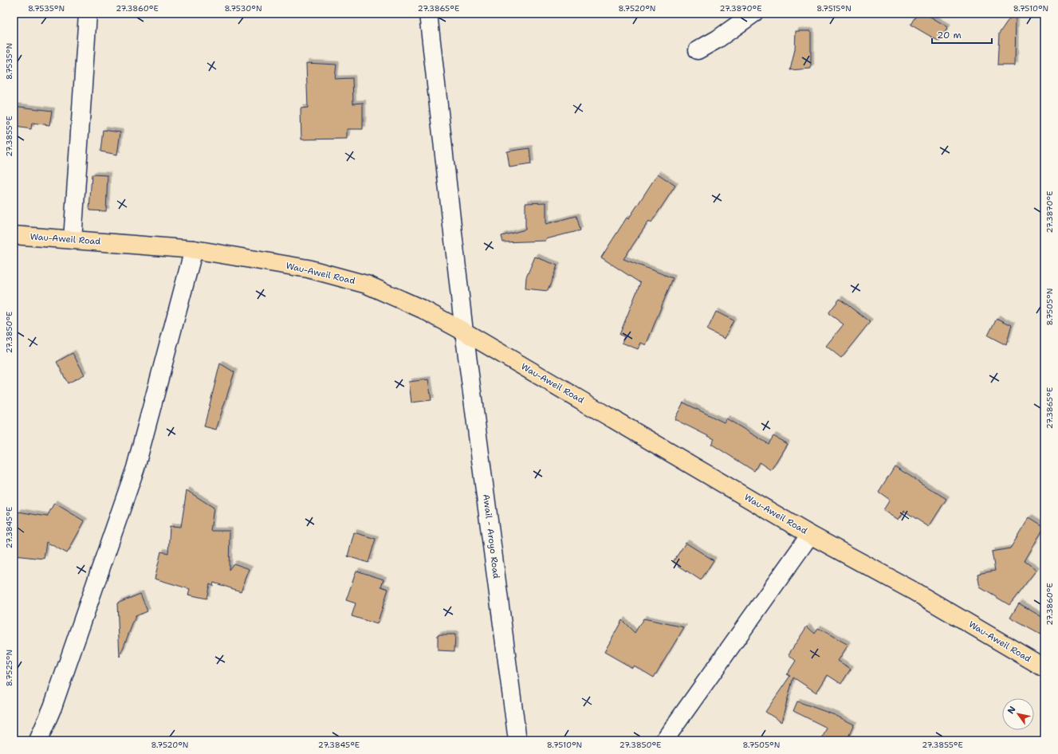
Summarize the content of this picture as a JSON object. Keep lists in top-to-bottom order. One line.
{"streets":{"main road":["Wau-Aweil Road"],"street":["Awail - Aroyo Road"]},"crossings":[["Wau-Aweil Road","Awail - Aroyo Road"]],"scale_bar":"20 m","north":"top left","coordinates":["8.7535°N","27.3860°E","8.7530°N","27.3865°E","8.7520°N","27.3870°E","8.7515°N","8.7510°N","27.3855°E","8.7505°N","27.3850°E","27.3845°E","8.7525°N"]}
